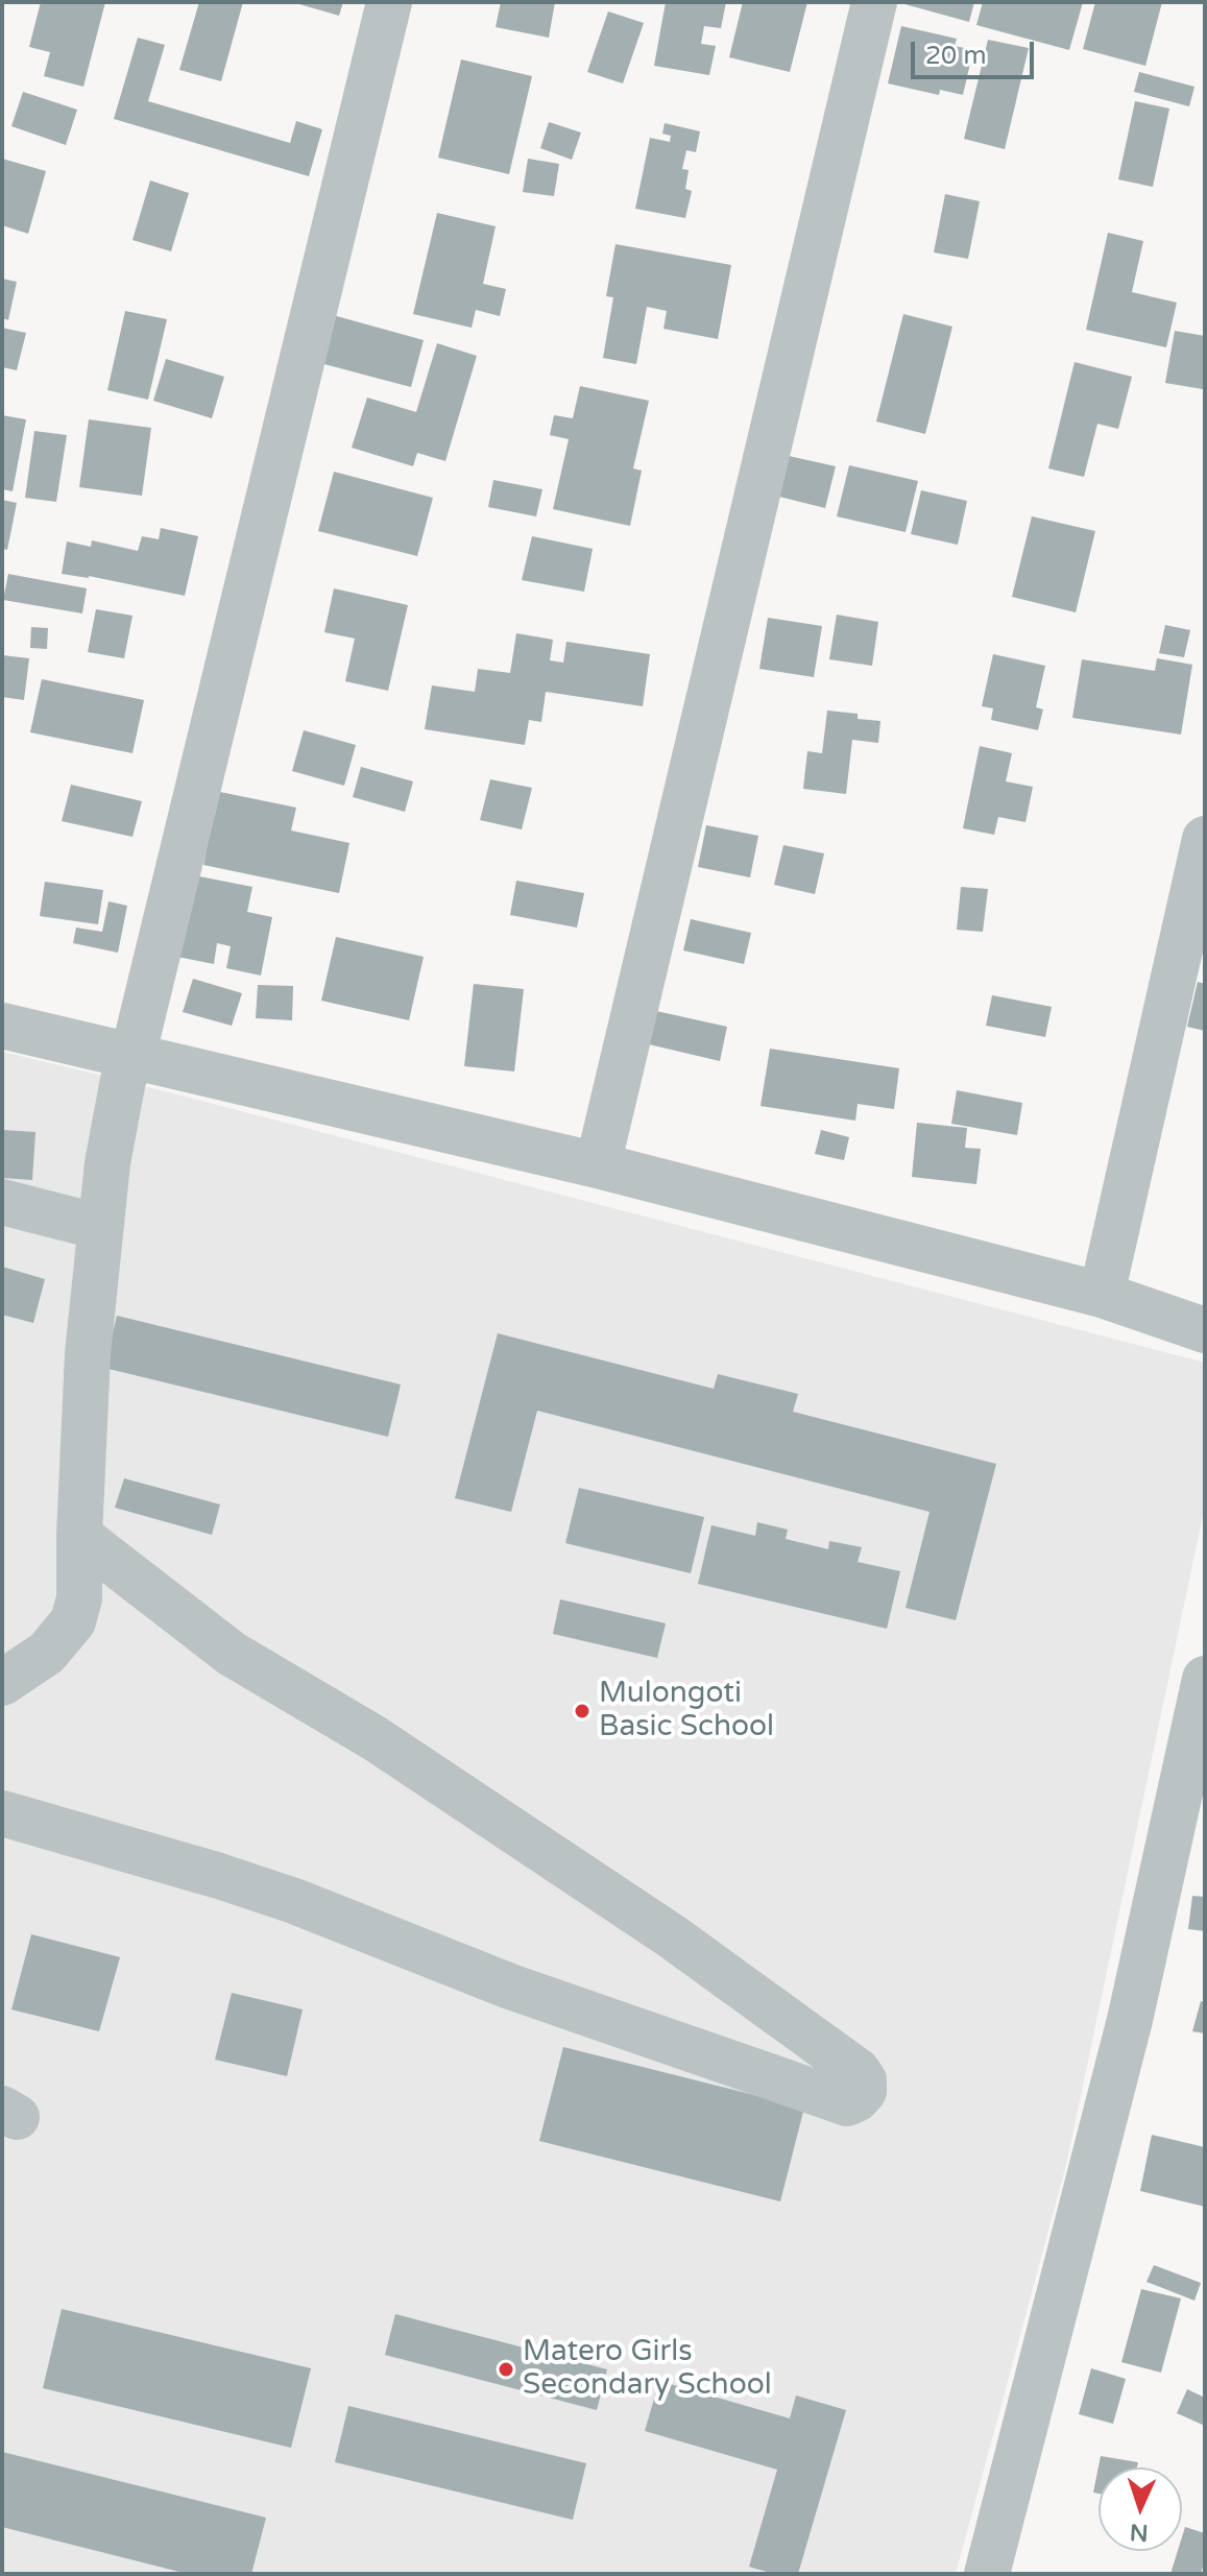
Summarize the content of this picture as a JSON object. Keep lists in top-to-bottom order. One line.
{"places":["Mulongoti Basic School","Matero Girls Secondary School"],"scale_bar":"20 m","north":"bottom"}
